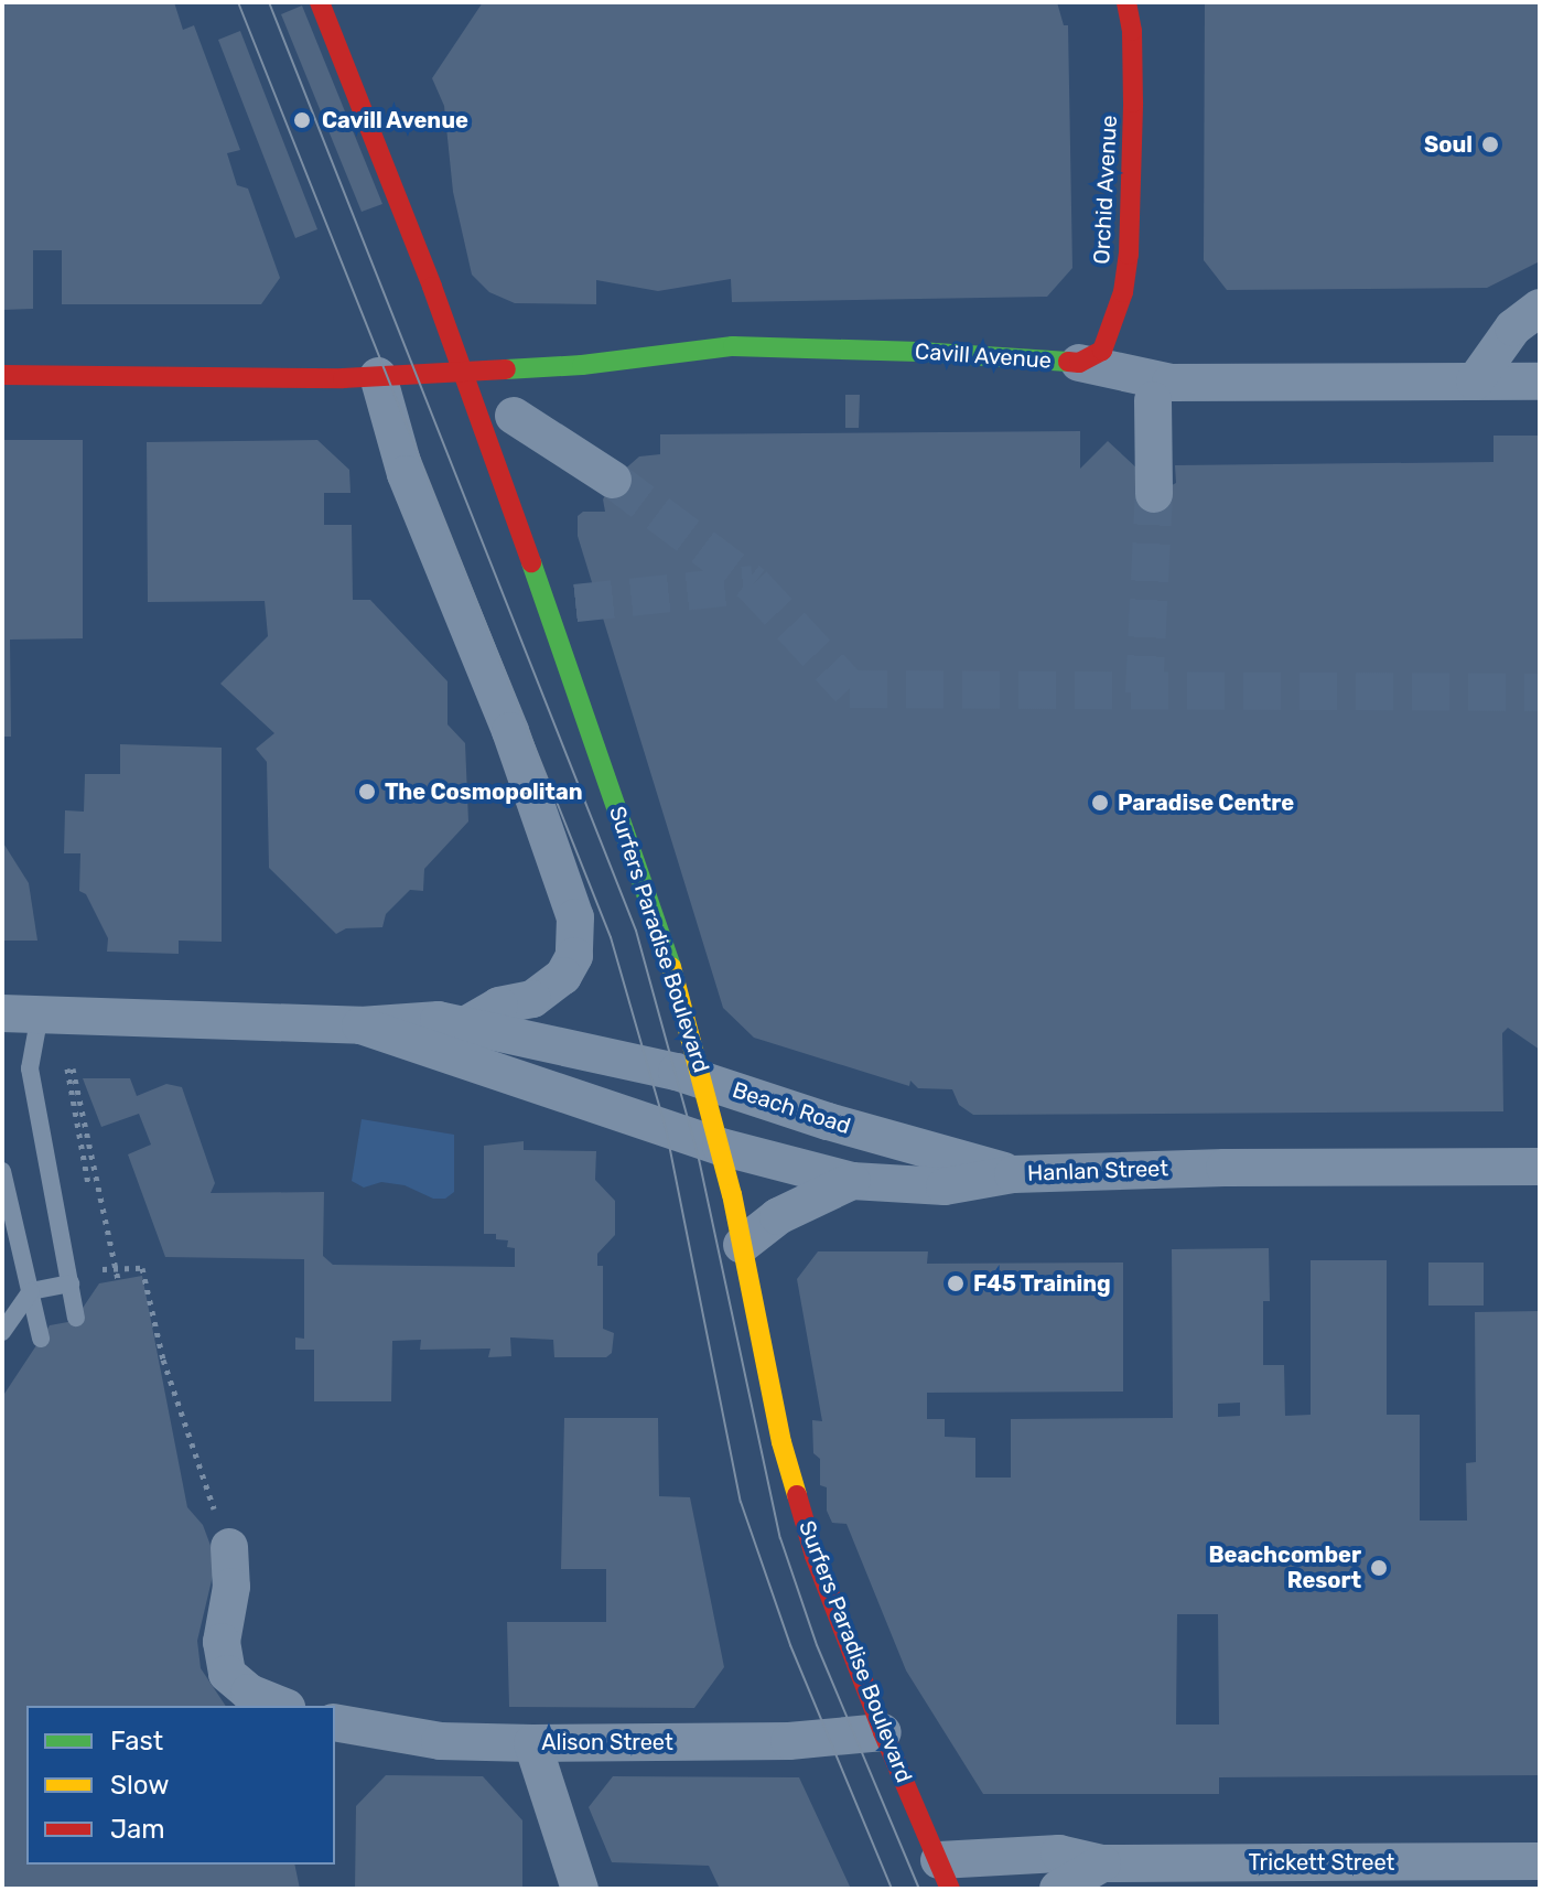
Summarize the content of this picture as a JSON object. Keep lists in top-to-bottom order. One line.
{"streets":{"street":["Orchid Avenue","Cavill Avenue","Surfers Paradise Boulevard","Beach Road","Hanlan Street","Alison Street","Trickett Street"]},"crossings":[["Orchid Avenue","Cavill Avenue"],["Cavill Avenue","Surfers Paradise Boulevard"],["Surfers Paradise Boulevard","Beach Road"],["Surfers Paradise Boulevard","Hanlan Street"],["Surfers Paradise Boulevard","Alison Street"],["Surfers Paradise Boulevard","Trickett Street"],["Beach Road","Hanlan Street"]],"places":["Cavill Avenue","Soul","The Cosmopolitan","Paradise Centre","F45 Training","Beachcomber Resort"],"legend":["Fast","Slow","Jam"]}
